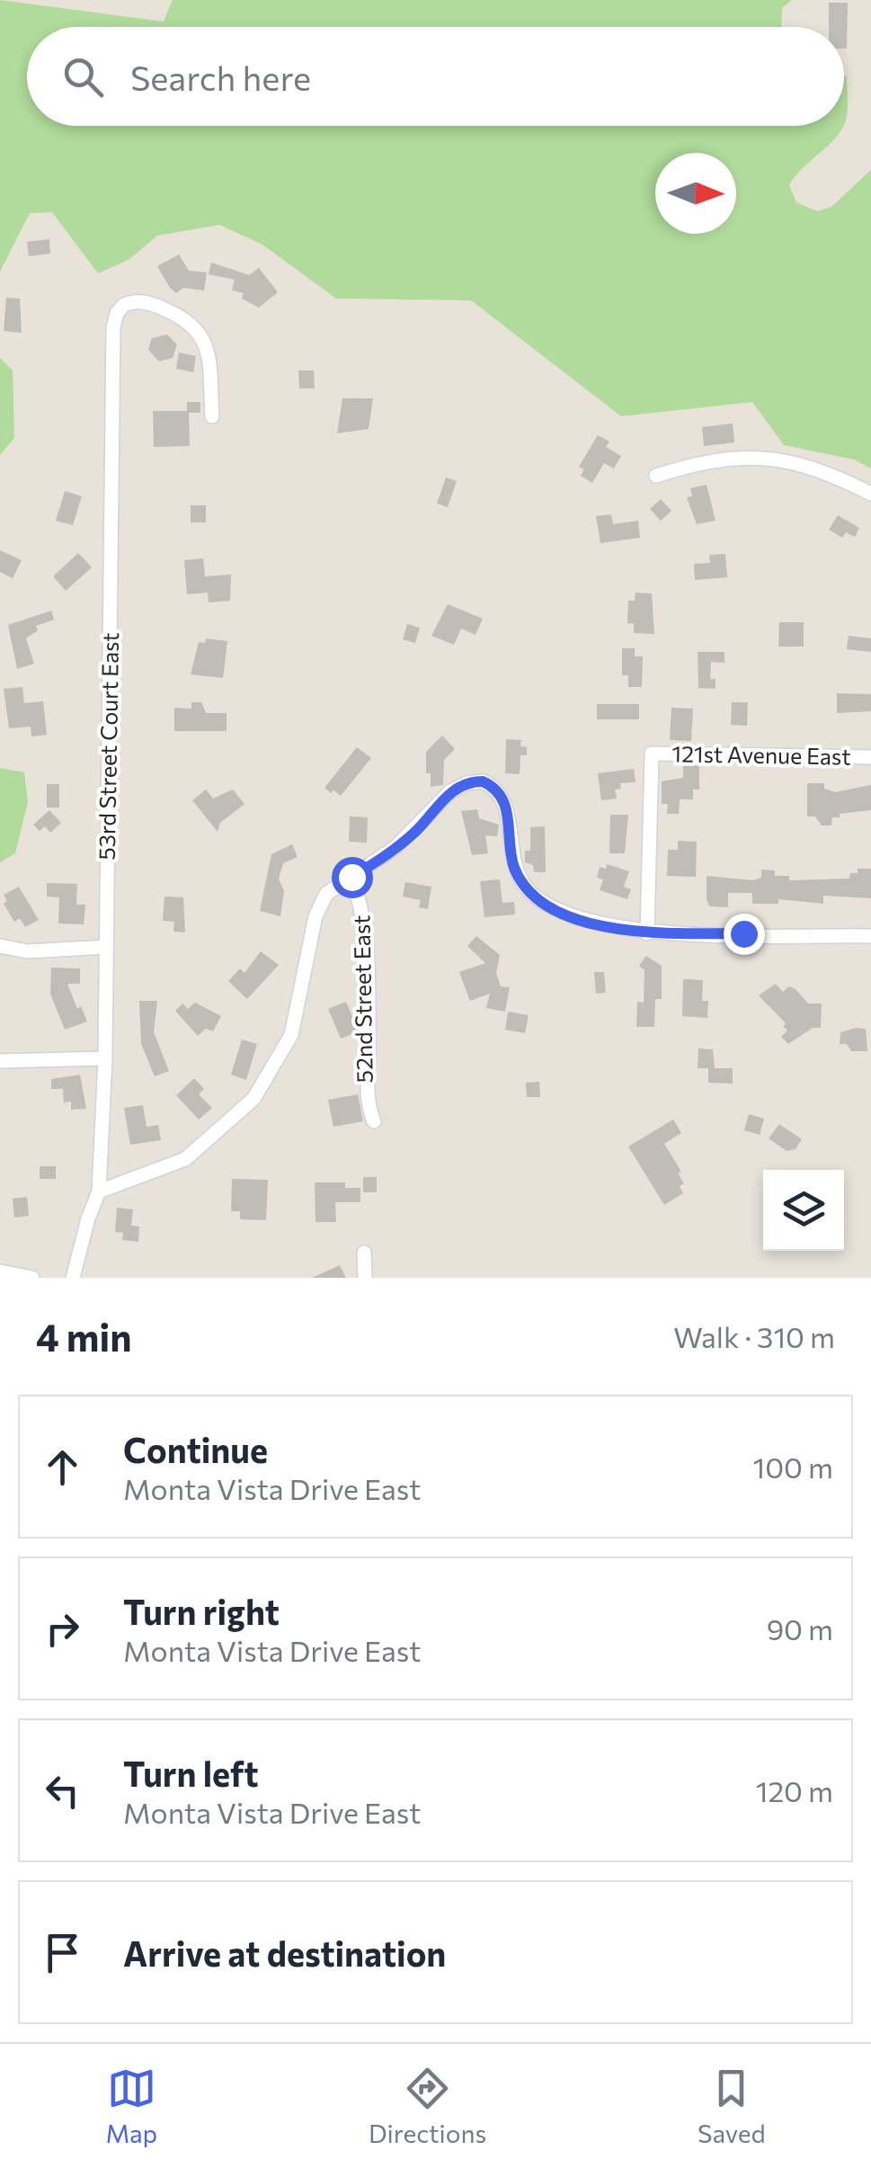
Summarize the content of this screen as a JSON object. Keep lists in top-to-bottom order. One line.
{"streets":{"street":["53rd Street Court East","121st Avenue East","52nd Street East"]},"north":"right","page":{"search":"Search here","heading":["4 min","Walk · 310 m"],"list":[["Continue","Monta Vista Drive East","100 m"],["Turn right","Monta Vista Drive East","90 m"],["Turn left","Monta Vista Drive East","120 m"],"Arrive at destination"],"nav":["Map","Directions","Saved"]}}
